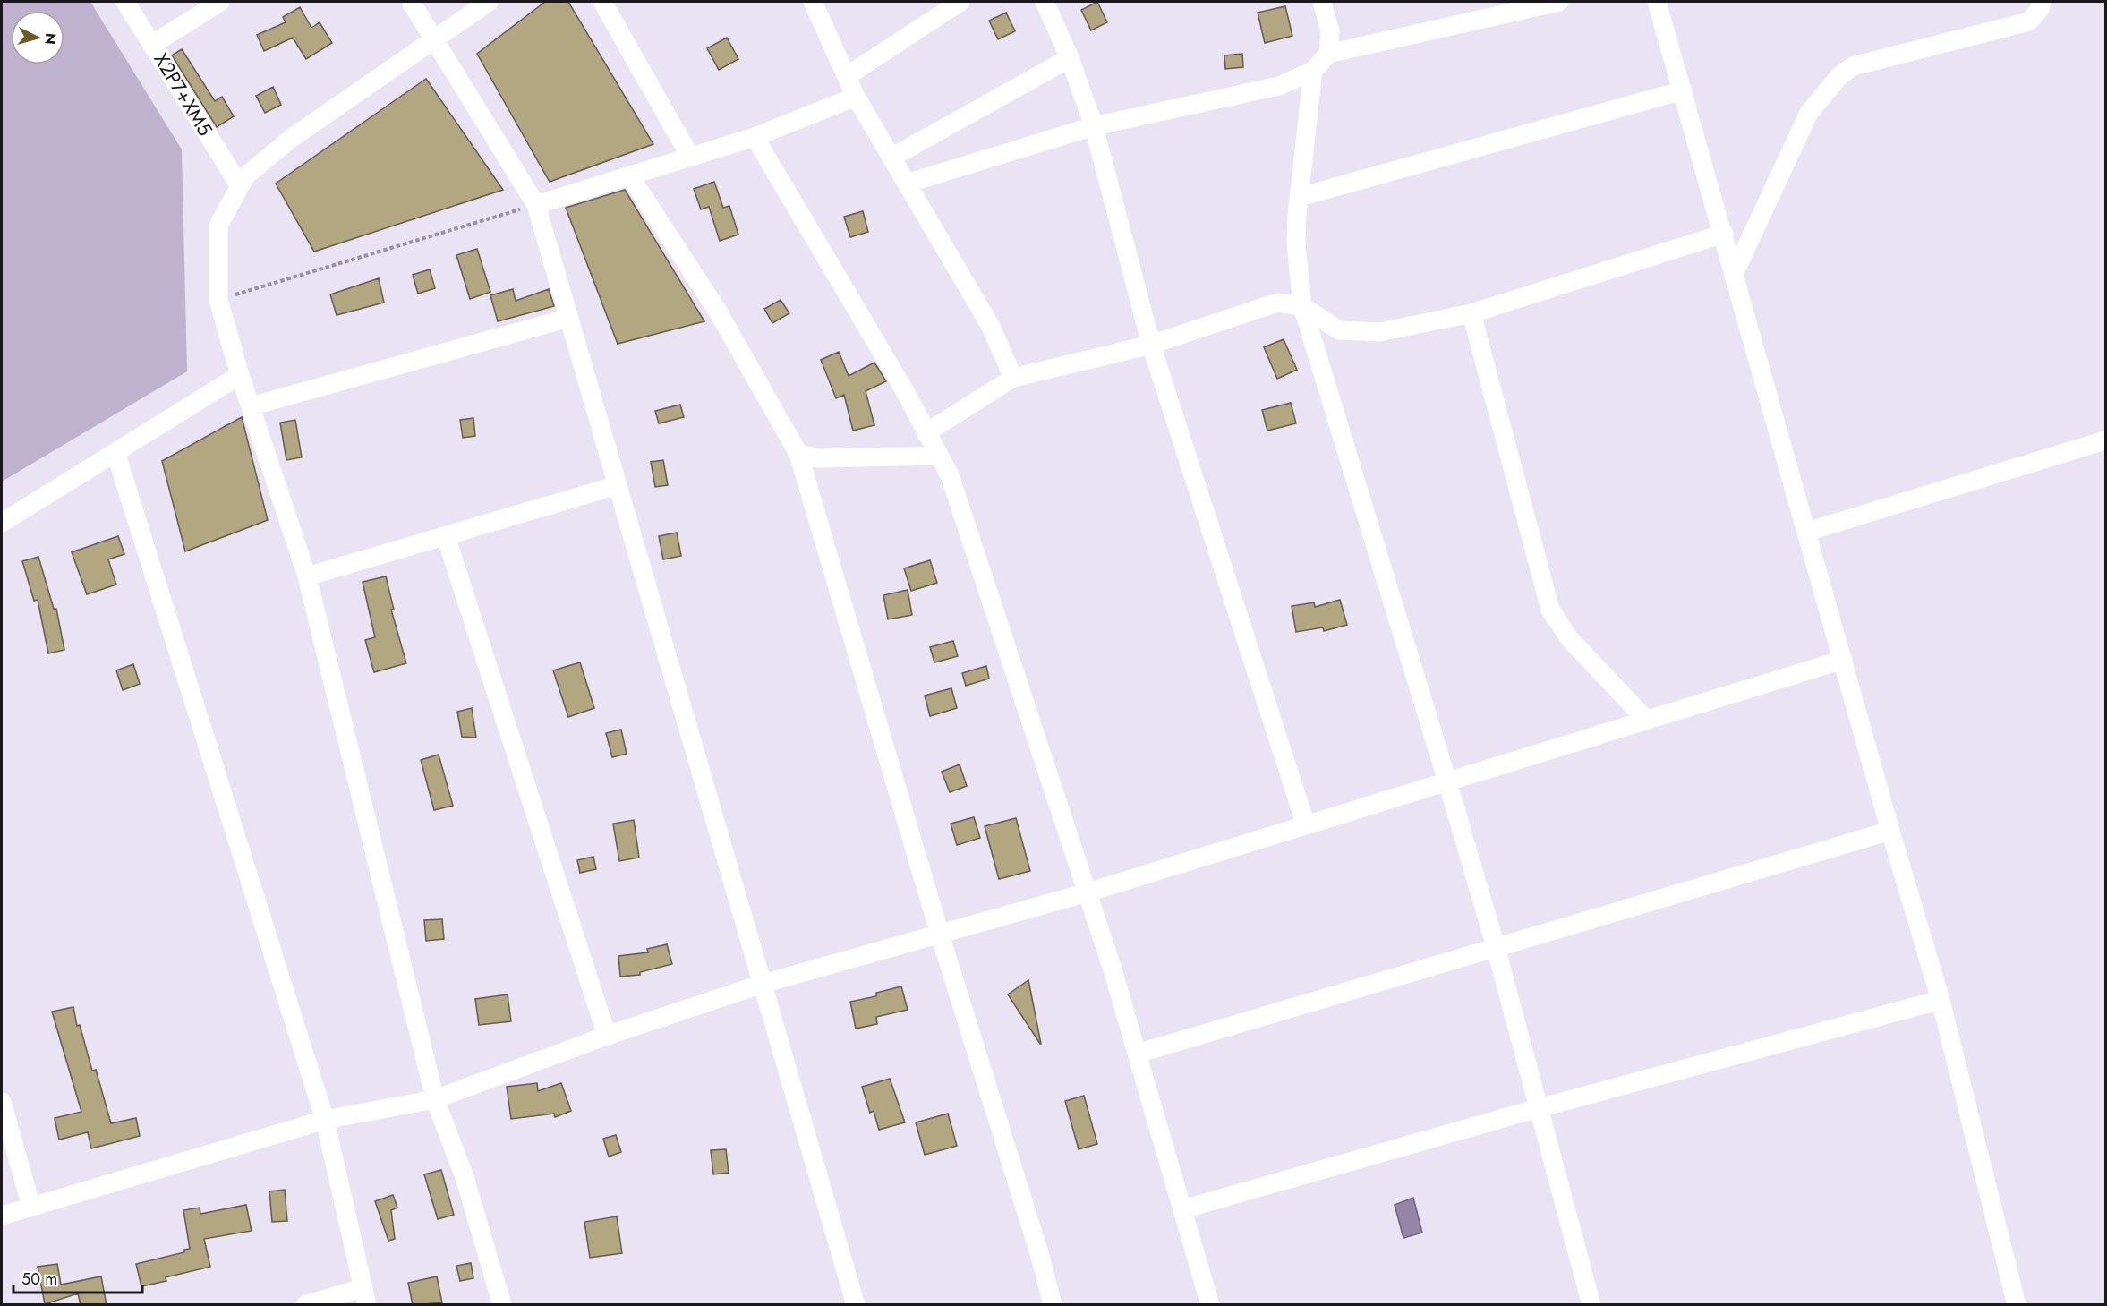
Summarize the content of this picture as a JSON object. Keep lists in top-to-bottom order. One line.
{"streets":{"street":["X2P7+XM5"]},"scale_bar":"50 m","north":"right"}
